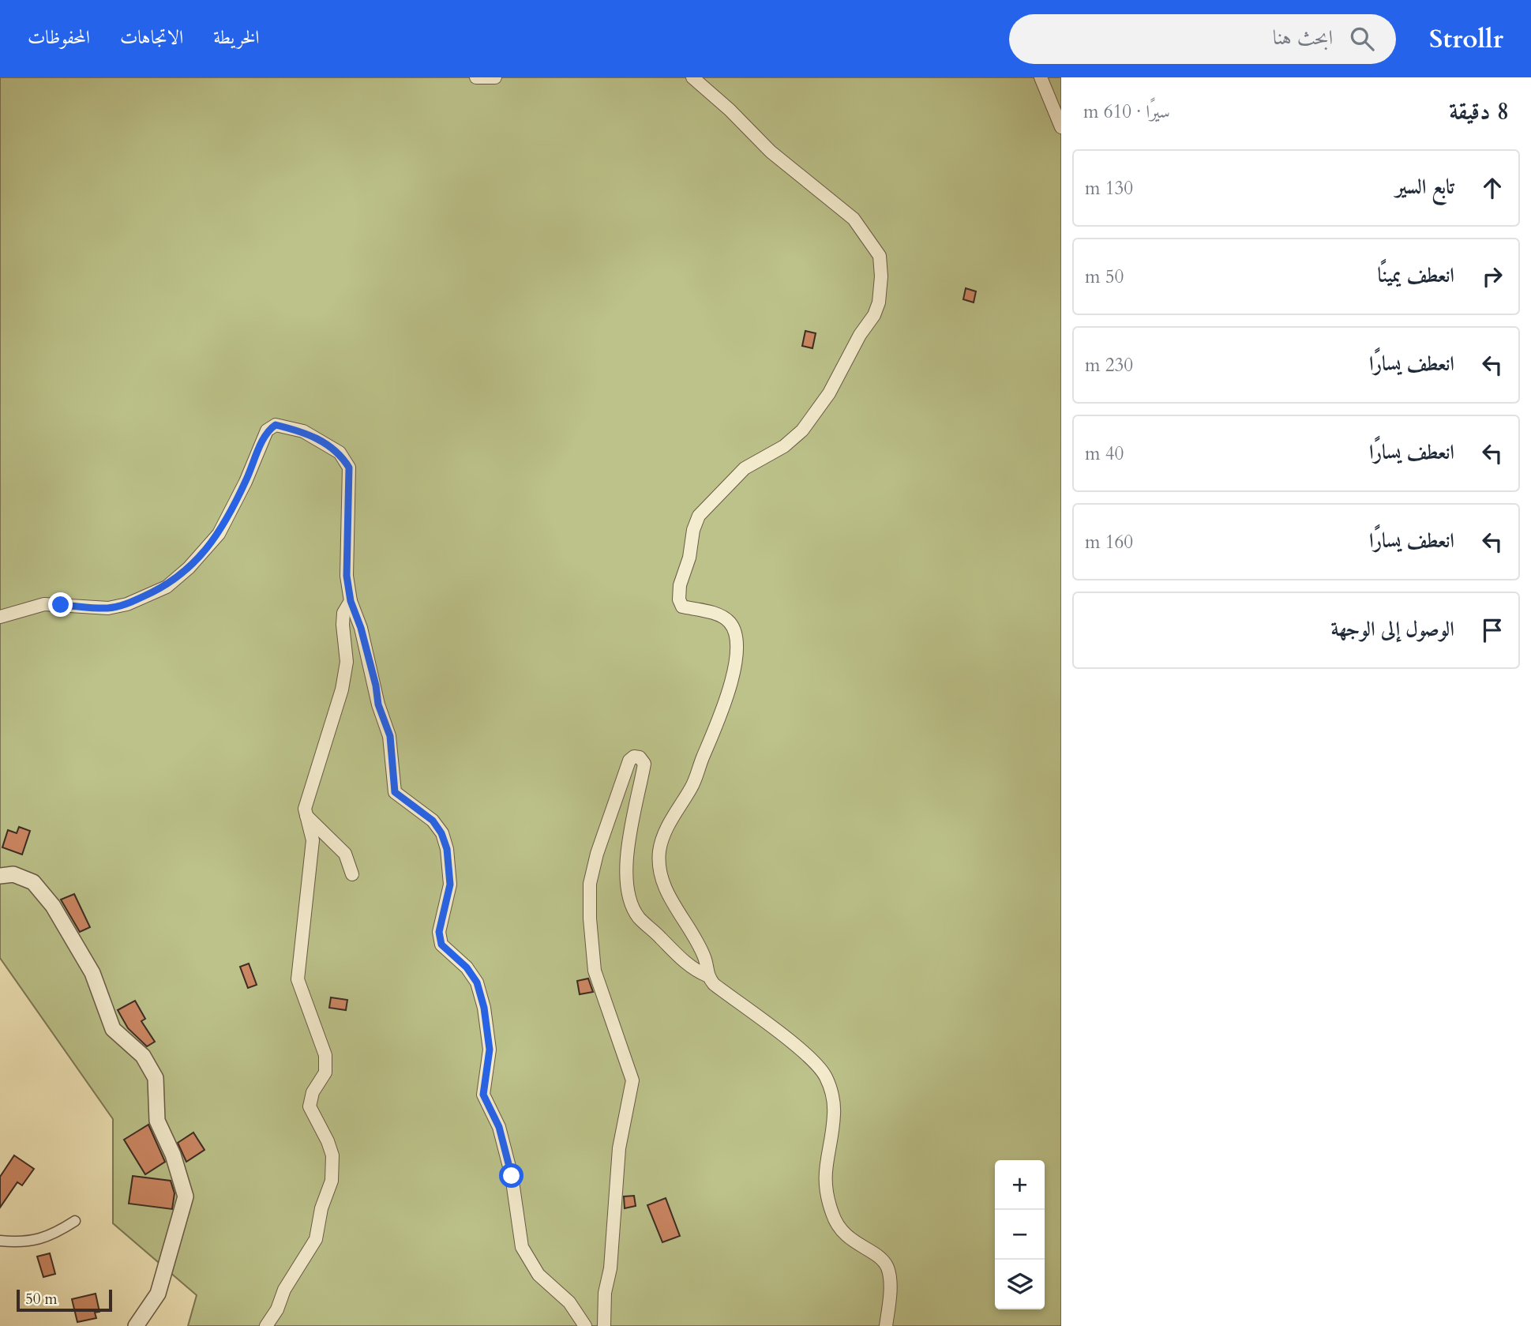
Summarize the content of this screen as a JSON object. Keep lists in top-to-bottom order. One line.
{"scale_bar":"50 m","page":{"header":"Strollr","search":"ابحث هنا","nav":["الخريطة","الاتجاهات","المحفوظات"],"heading":["8 دقيقة","سيرًا · 610 m"],"list":[["تابع السير","130 m"],["انعطف يمينًا","50 m"],["انعطف يسارًا","230 m"],["انعطف يسارًا","40 m"],["انعطف يسارًا","160 m"],"الوصول إلى الوجهة"],"map_buttons":["+","−"],"scale":"50 m"}}
